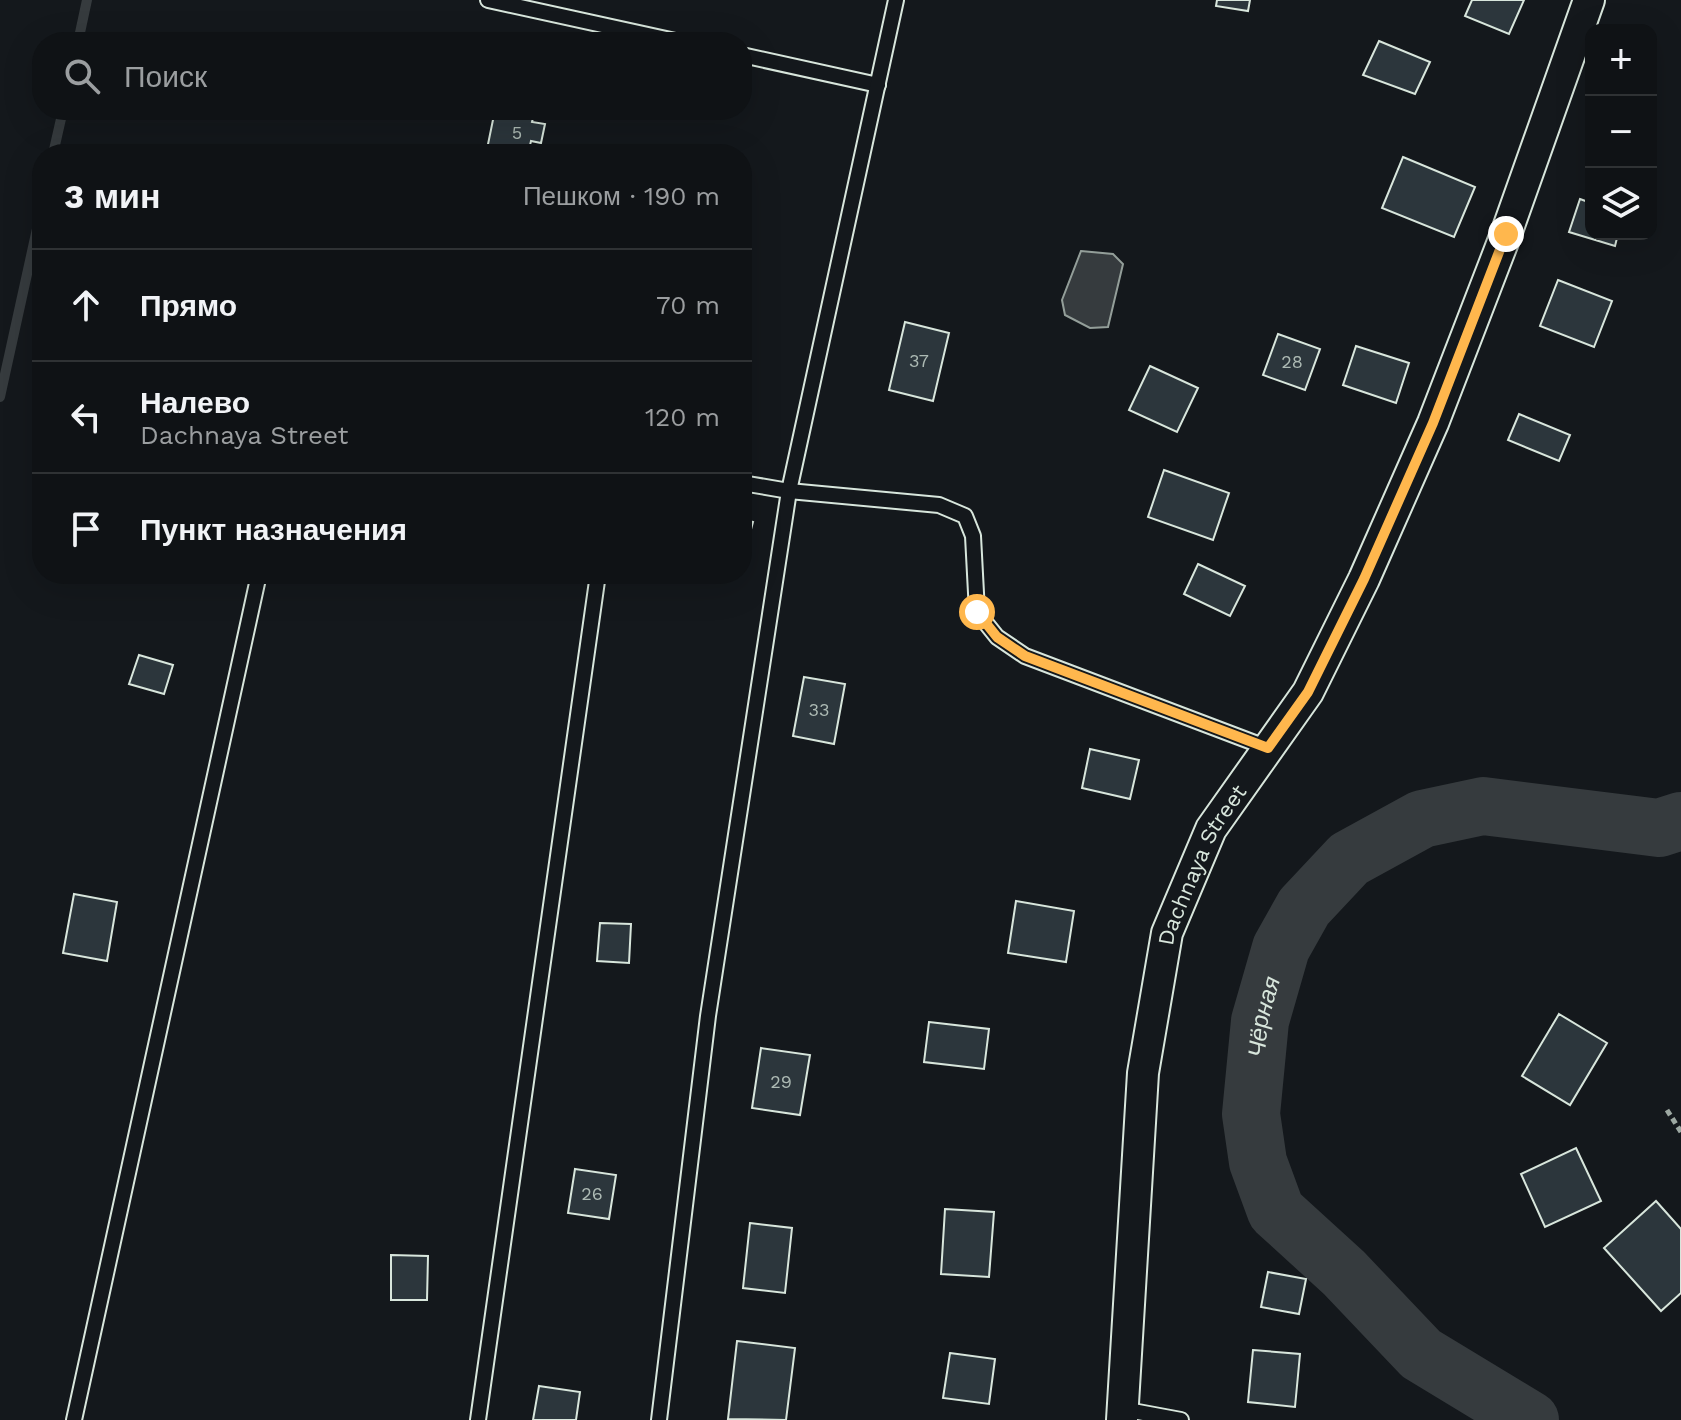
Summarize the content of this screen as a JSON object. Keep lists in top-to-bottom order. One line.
{"streets":{"street":["Dachnaya Street"]},"water":["Чёрная"],"house_numbers":["5","37","28","33","29","26"],"page":{"map_buttons":["+","−"],"search":"Поиск","heading":["3 мин","Пешком · 190 m"],"list":[["Прямо","70 m"],["Налево","Dachnaya Street","120 m"],"Пункт назначения"]}}
